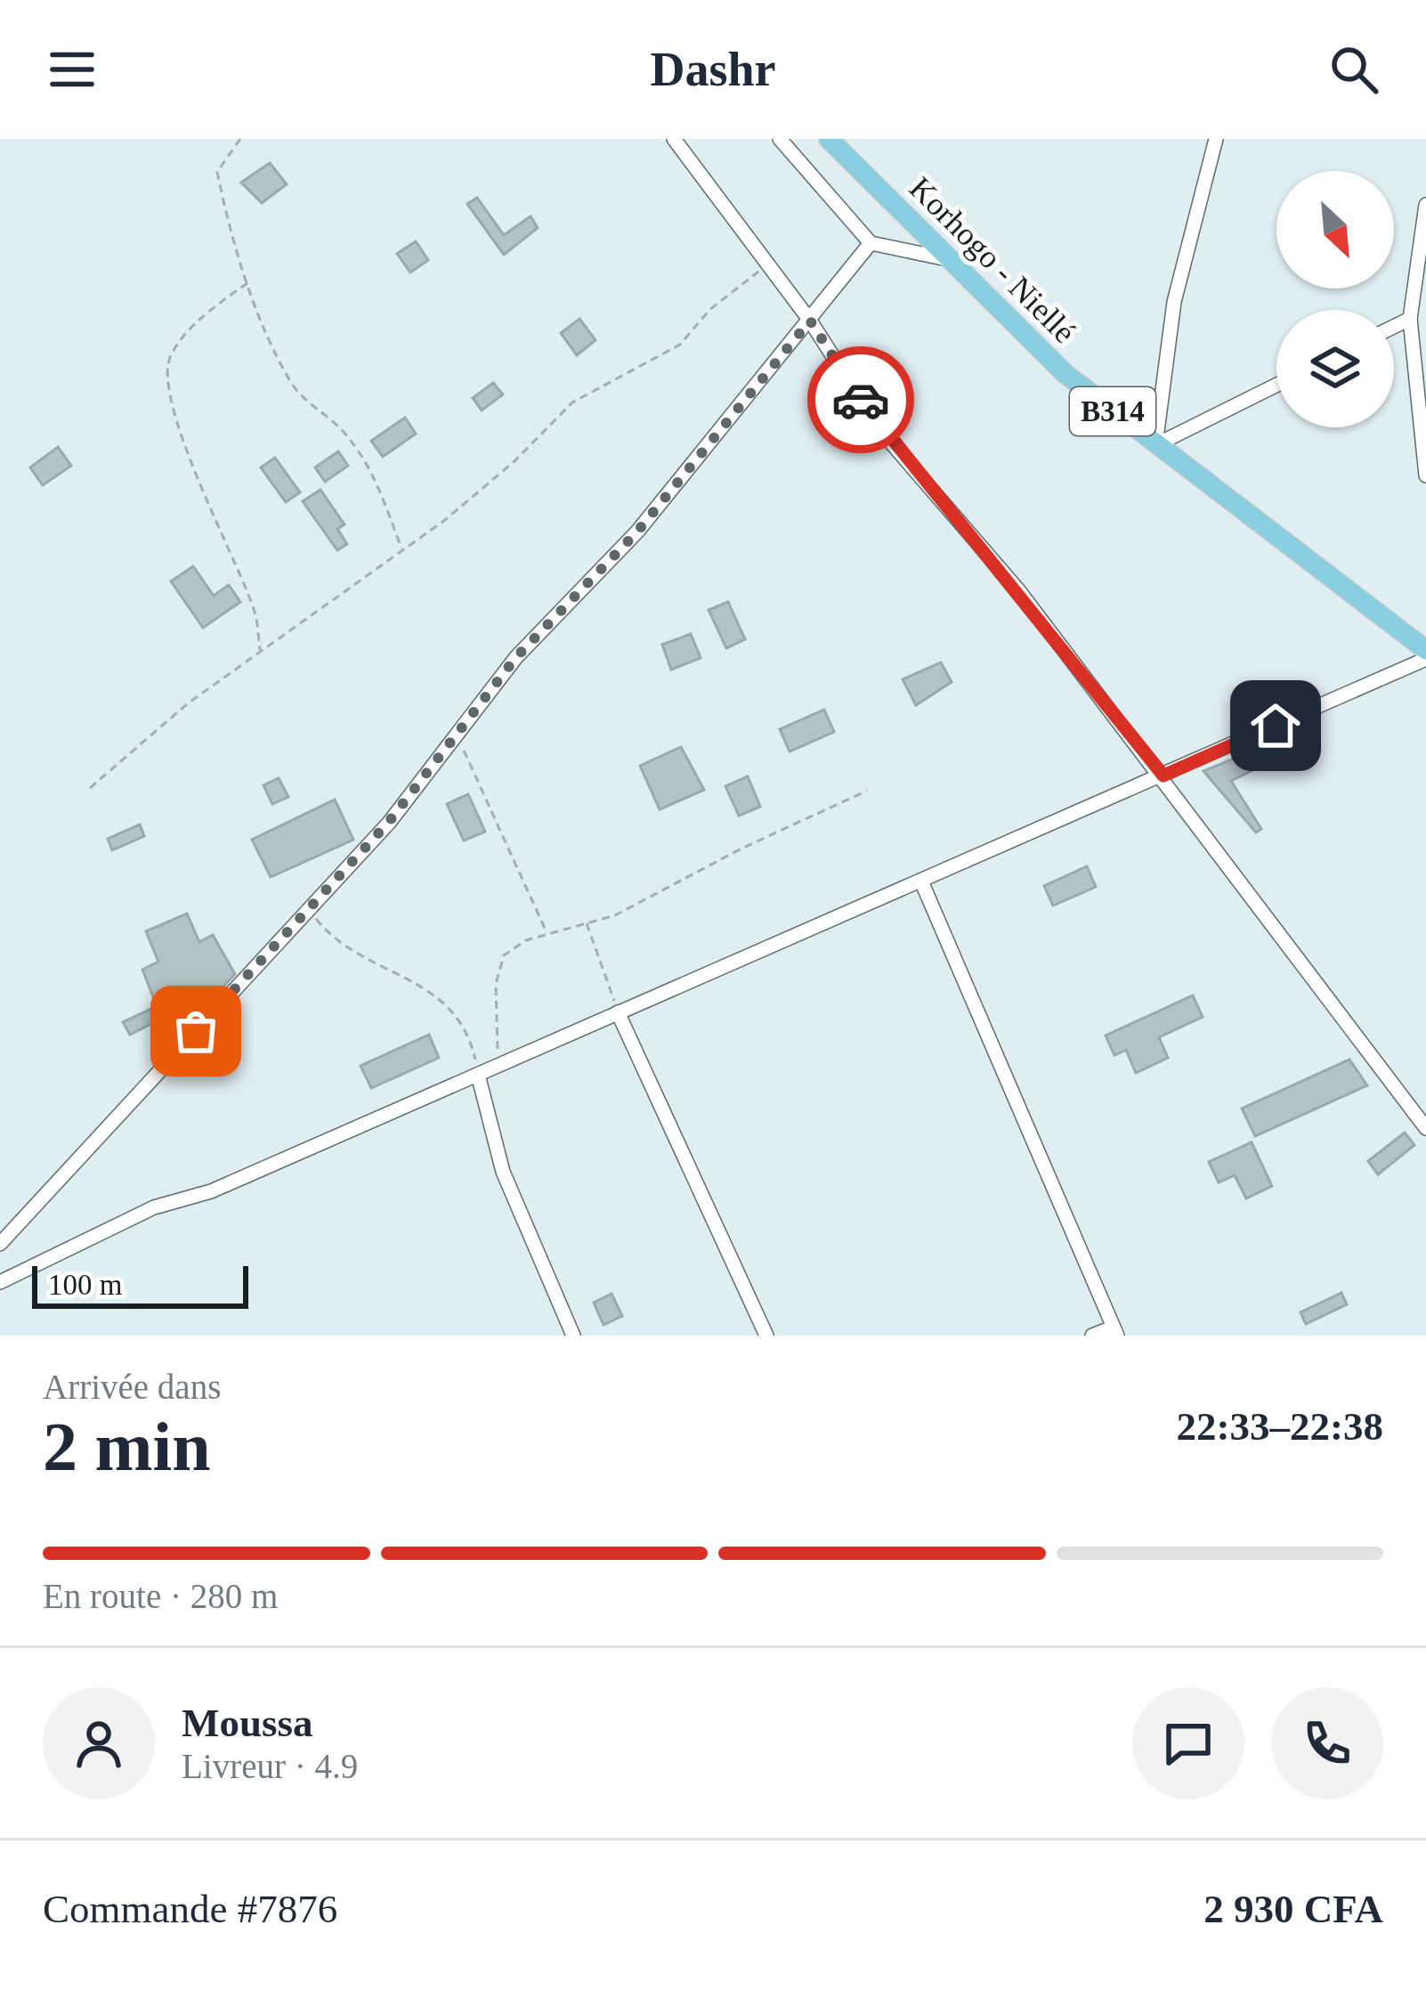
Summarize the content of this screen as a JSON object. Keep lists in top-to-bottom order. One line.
{"streets":{"main road":["Korhogo - Niellé","B314"]},"scale_bar":"100 m","north":"bottom right","page":{"header":"Dashr","scale":"100 m","heading":["2 min","Arrivée dans","22:33–22:38"],"panel":["Moussa","Livreur · 4.9","Commande #7876","2 930 CFA"],"bar":"En route · 280 m"}}
